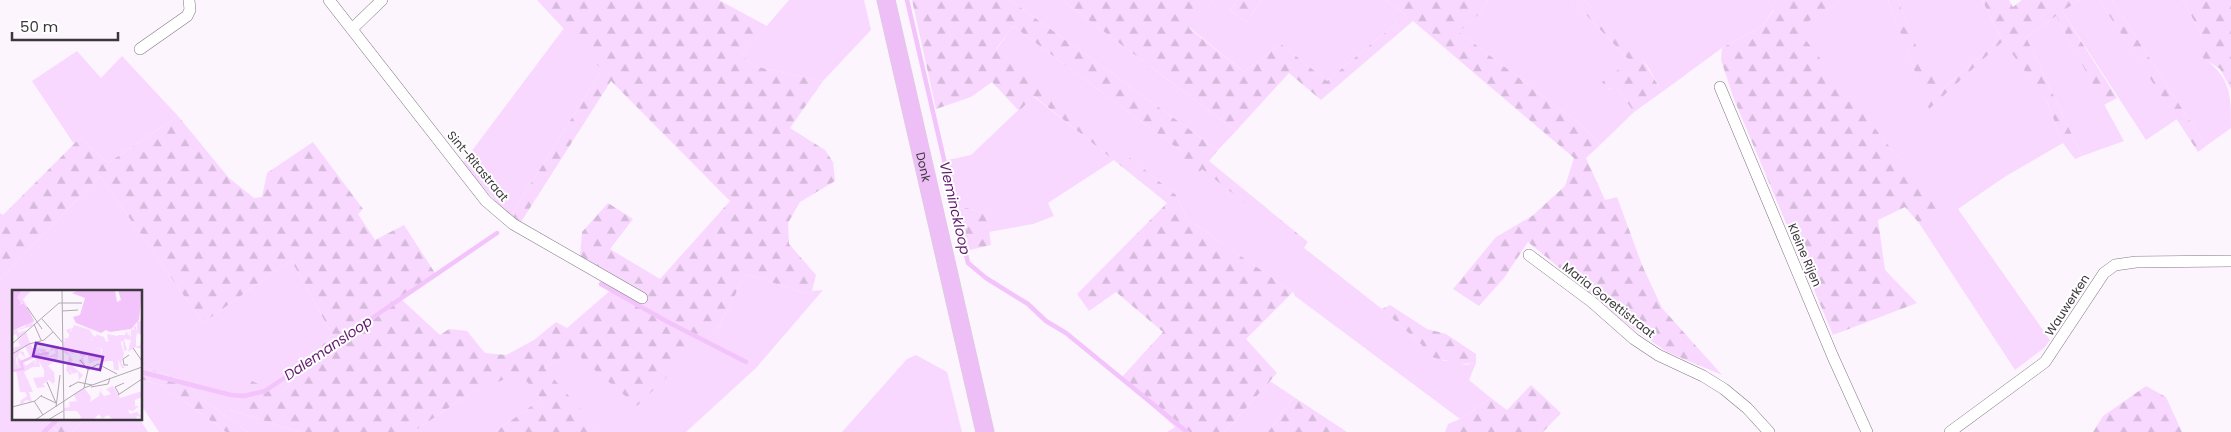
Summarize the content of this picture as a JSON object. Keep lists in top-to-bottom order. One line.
{"streets":{"main road":["Donk"],"street":["Sint-Ritastraat","Kleine Rijen","Maria Gorettistraat","Wauwerken"]},"water":["Vleminckloop","Dalemansloop"],"scale_bar":"50 m"}
